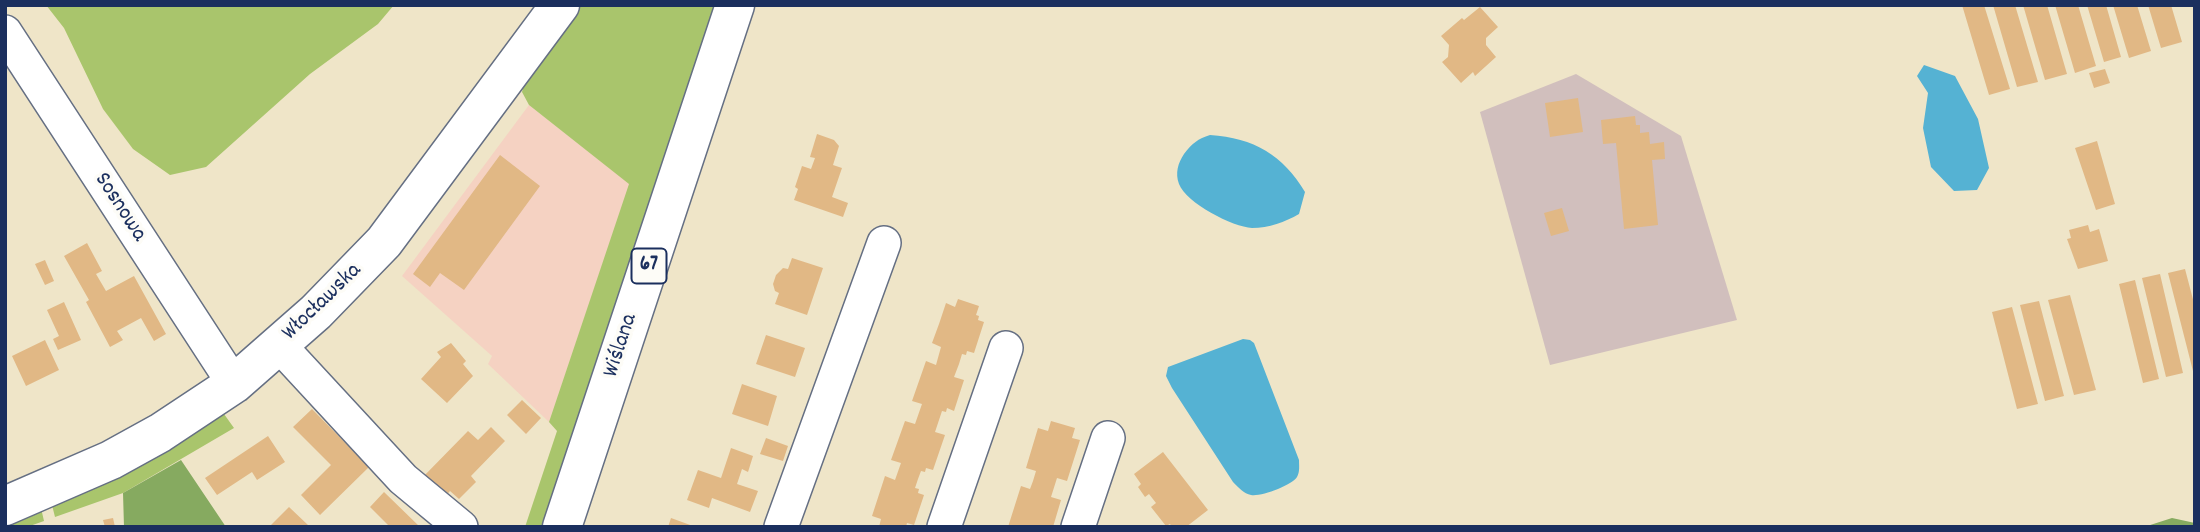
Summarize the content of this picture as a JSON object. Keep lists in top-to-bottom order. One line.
{"streets":{"main road":["67","Włocławska","Wiślana"],"street":["Sosnowa"]},"crossings":[["Sosnowa","Włocławska"]]}
